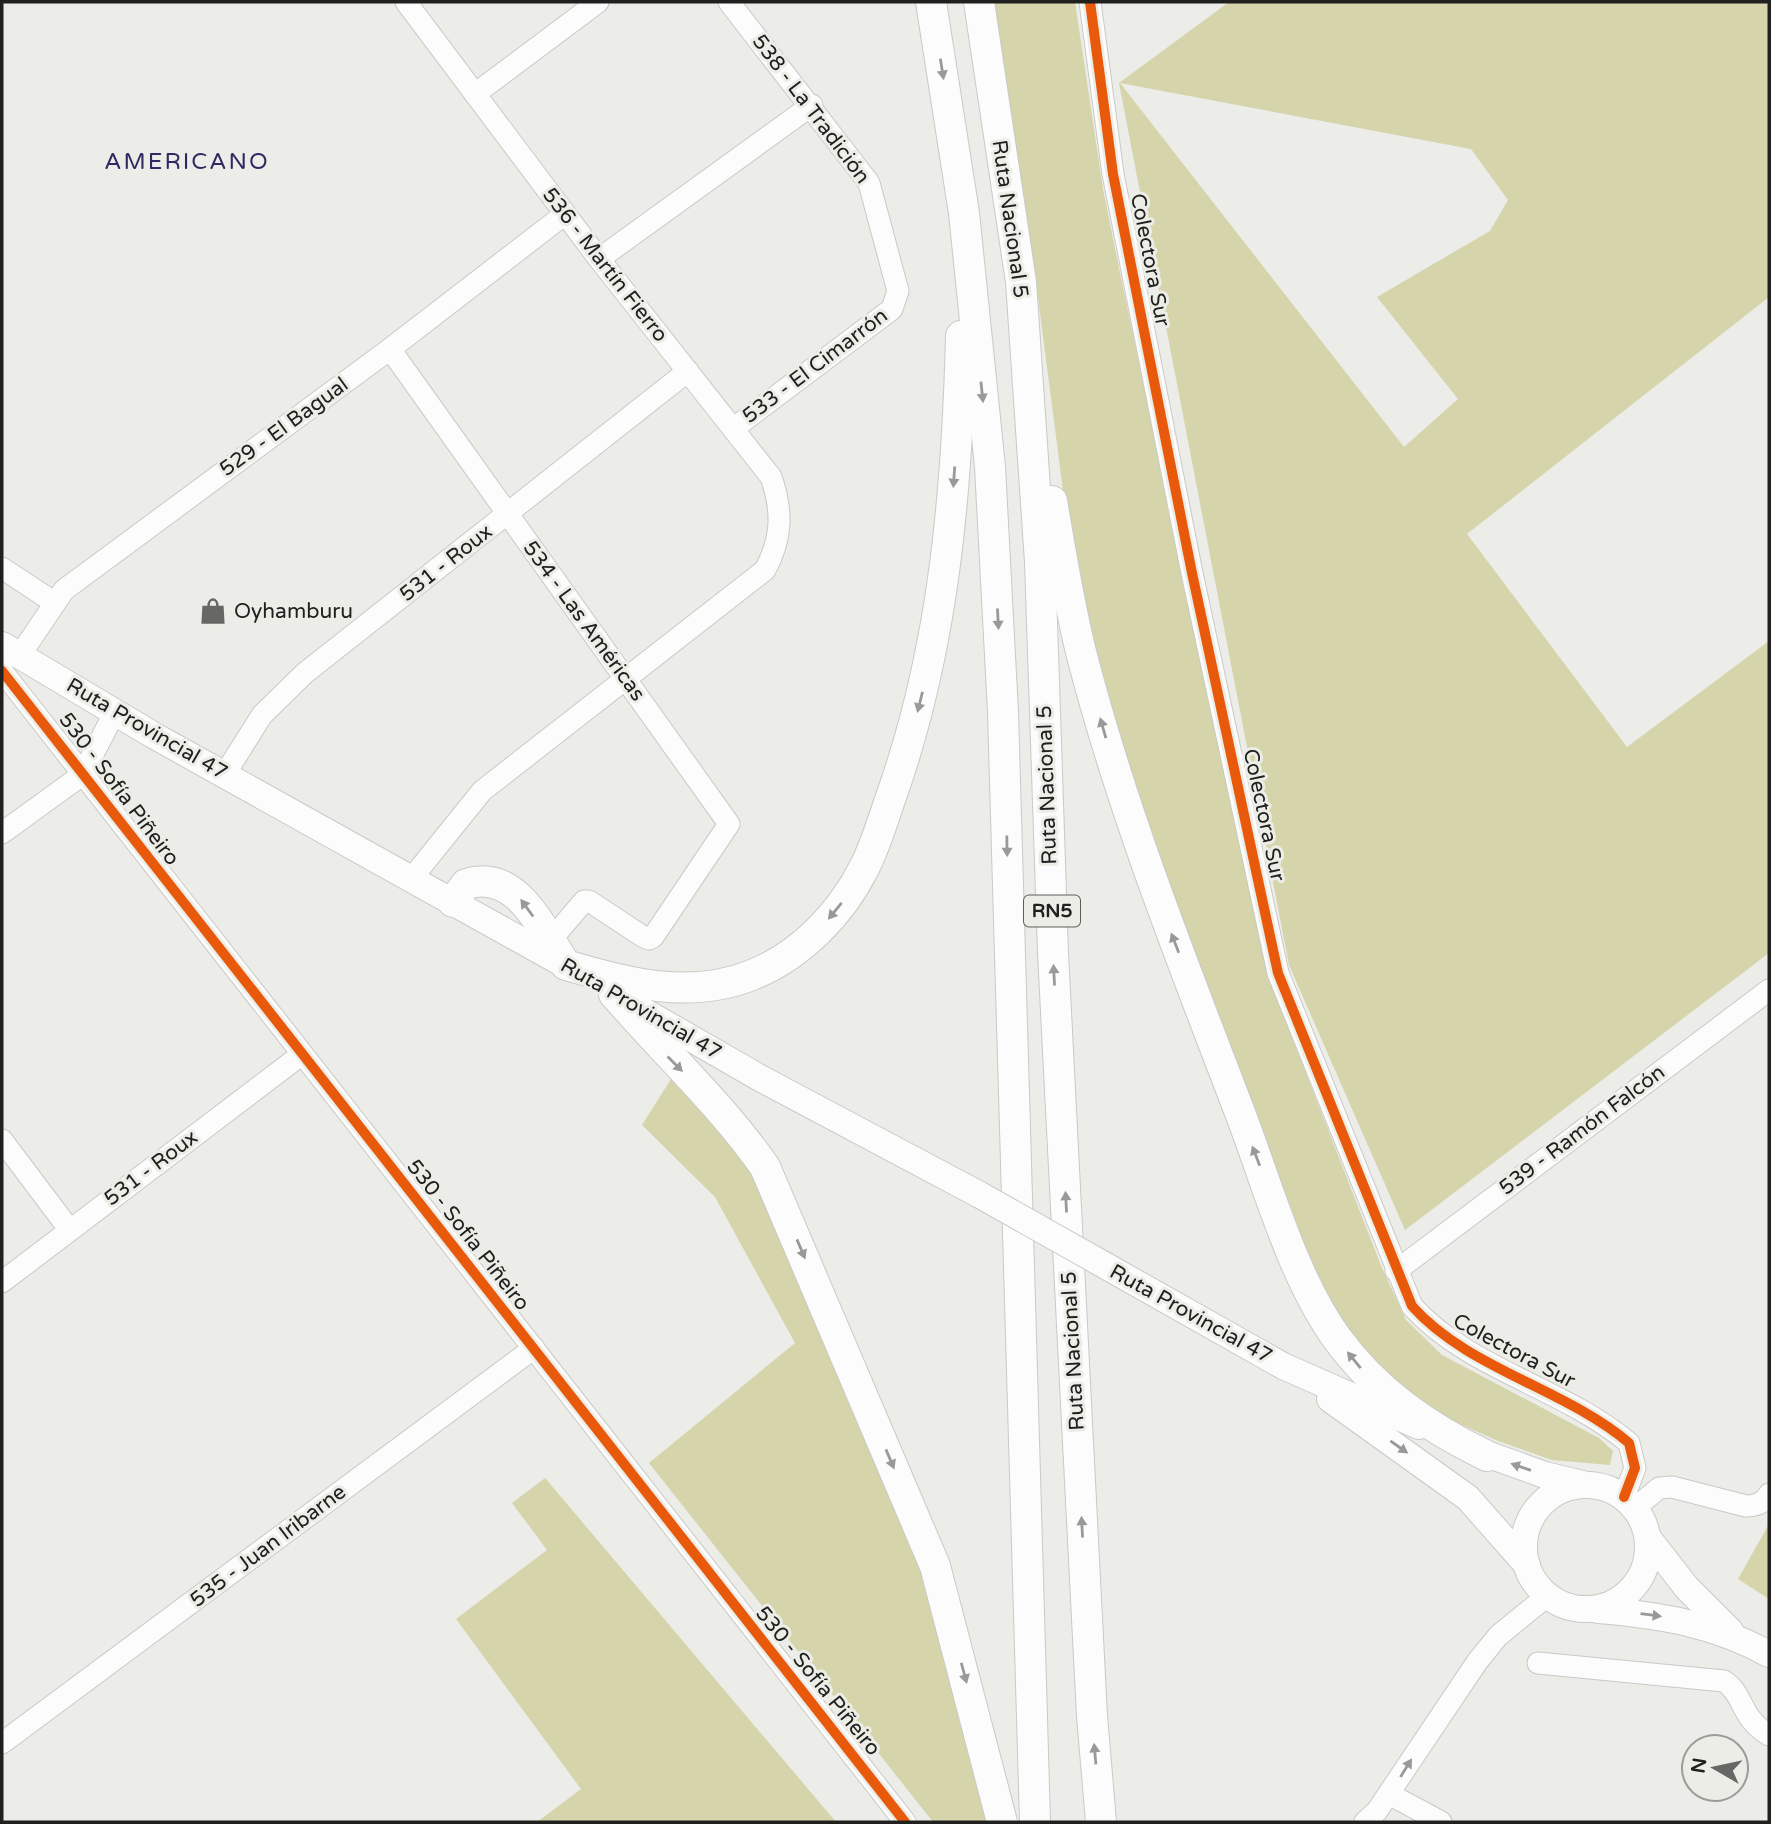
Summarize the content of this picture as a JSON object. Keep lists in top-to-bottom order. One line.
{"streets":{"highway":["Ruta Nacional 5","RN5"],"main road":["Ruta Provincial 47"],"street":["538 - La Tradición","Colectora Sur","536 - Martín Fierro","533 - El Cimarrón","529 - El Bagual","531 - Roux","534 - Las Américas","530 - Sofía Piñeiro","539 - Ramón Falcón","535 - Juan Iribarne"]},"crossings":[["538 - La Tradición","533 - El Cimarrón"],["Colectora Sur","Ruta Provincial 47"],["Colectora Sur","539 - Ramón Falcón"],["536 - Martín Fierro","533 - El Cimarrón"],["536 - Martín Fierro","529 - El Bagual"],["536 - Martín Fierro","531 - Roux"],["536 - Martín Fierro","534 - Las Américas"],["529 - El Bagual","534 - Las Américas"],["529 - El Bagual","Ruta Provincial 47"],["529 - El Bagual","530 - Sofía Piñeiro"],["531 - Roux","534 - Las Américas"],["531 - Roux","Ruta Provincial 47"],["531 - Roux","530 - Sofía Piñeiro"],["534 - Las Américas","Ruta Provincial 47"],["Ruta Provincial 47","530 - Sofía Piñeiro"],["530 - Sofía Piñeiro","535 - Juan Iribarne"]],"districts":["AMERICANO"],"places":{"shop":["Oyhamburu"]},"north":"left"}
